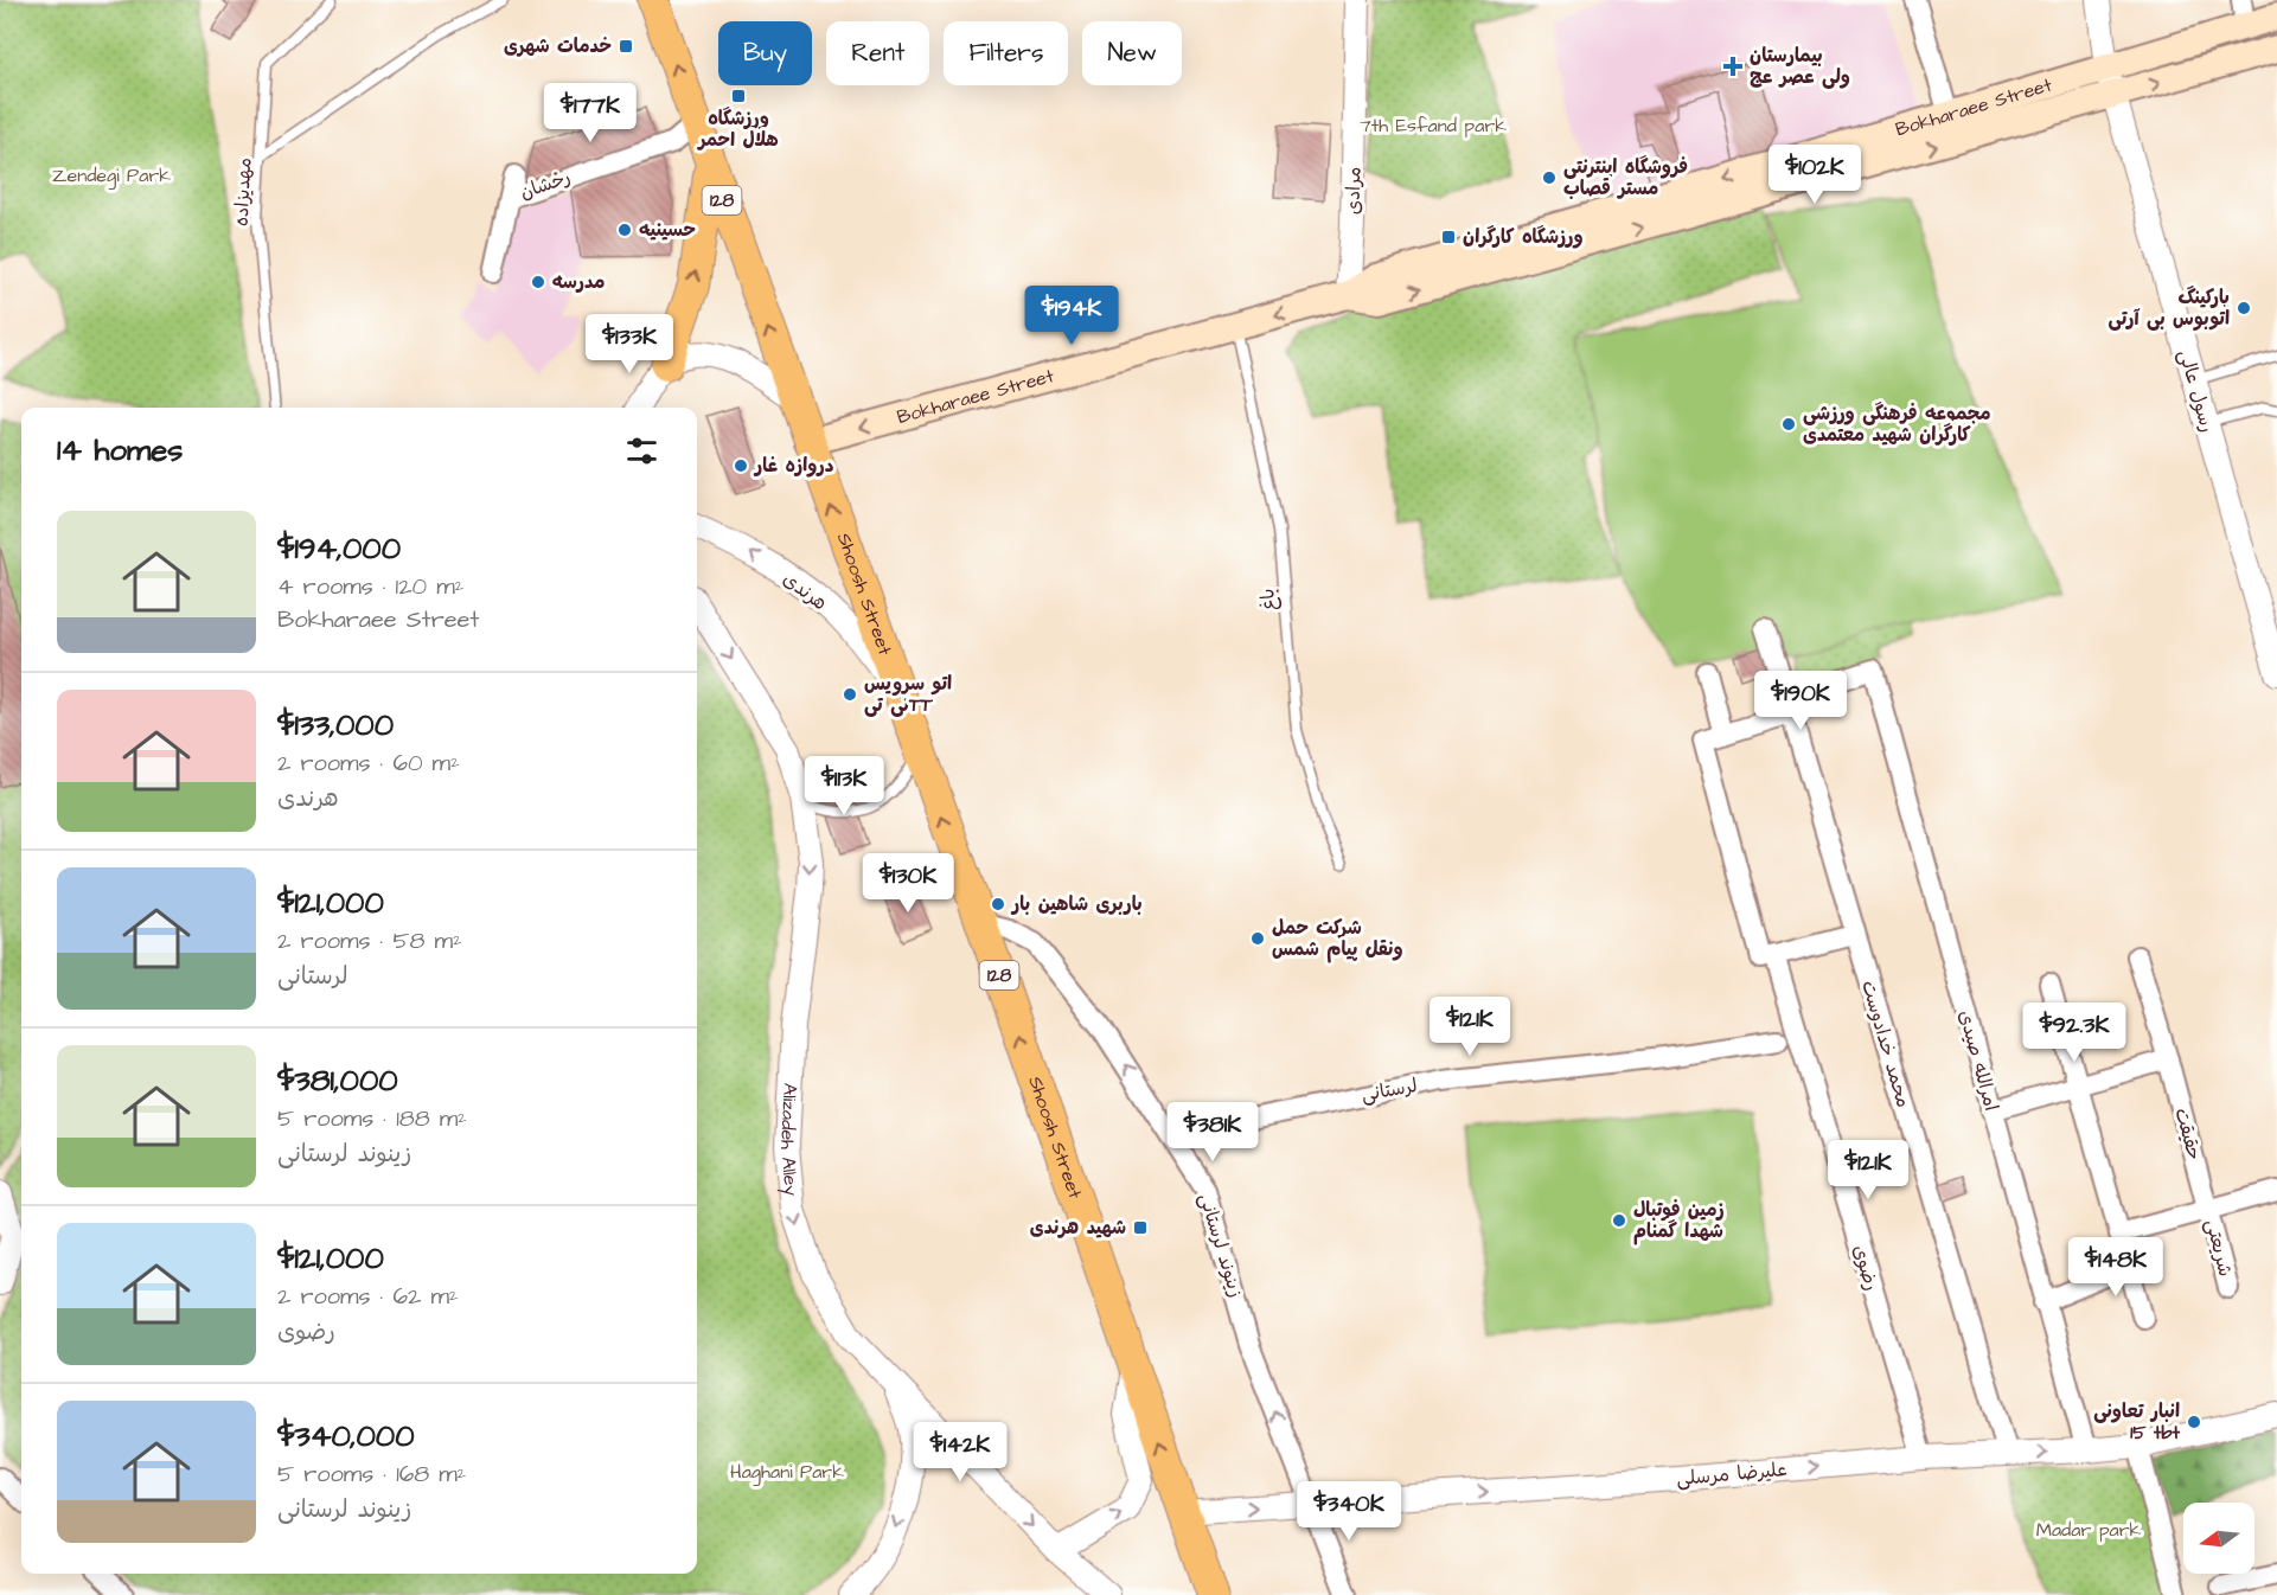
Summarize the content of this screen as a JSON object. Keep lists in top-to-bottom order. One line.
{"streets":{"main road":["Bokharaee Street","128","Shoosh Street"],"street":["رخشان","مرادی","رسول عالی","هرندی","محمد خدادوست","امرالله صیدی","لرستانی","حقیقت","Alizadeh Alley","زینوند لرستانی","شریعتی","رضوی","علیرضا مرسلی"],"lane":["مهدیزاده","باغ"]},"crossings":[["Bokharaee Street","مرادی"],["Bokharaee Street","رسول عالی"],["Bokharaee Street","Shoosh Street"],["Bokharaee Street","باغ"],["رخشان","Shoosh Street"],["هرندی","Shoosh Street"],["Shoosh Street","زینوند لرستانی"],["Shoosh Street","علیرضا مرسلی"],["محمد خدادوست","امرالله صیدی"],["محمد خدادوست","علیرضا مرسلی"],["امرالله صیدی","علیرضا مرسلی"],["لرستانی","زینوند لرستانی"],["حقیقت","شریعتی"],["زینوند لرستانی","علیرضا مرسلی"],["رضوی","علیرضا مرسلی"]],"one_way":["هرندی","Shoosh Street","Alizadeh Alley","زینوند لرستانی","علیرضا مرسلی"],"parks":["7th Esfand park","Zendegi Park","Haghani Park","Madar park"],"places":{"transit":["خدمات شهری","ورزشگاه هلال احمر","ورزشگاه کارگران","شهید هرندی"],"health":["بیمارستان ولی عصر عج"],"other":["فروشگاه اینترنتی مستر قصاب","حسینیه","مدرسه","پارکینگ اتوبوس بی آرتی","مجموعه فرهنگی ورزشی کارگران شهید معتمدی","دروازه غار","اتو سرویس تی تیTT","باربری شاهین بار","شرکت حمل ونقل پیام شمس","زمین فوتبال شهدا گمنام","انبار تعاونی 15 tbt"]},"north":"left","page":{"chip":["Buy","Rent","Filters","New"],"price":["$177K","$102K","$194K","$133K","$190K","$113K","$130K","$121K","$92.3K","$381K","$121K","$148K","$142K","$340K"],"heading":"14 homes","list":[{"name":"$194,000","note":"4 rooms · 120 m² · Bokharaee Street"},{"name":"$133,000","note":"2 rooms · 60 m² · هرندی"},{"name":"$121,000","note":"2 rooms · 58 m² · لرستانی"},{"name":"$381,000","note":"5 rooms · 188 m² · زینوند لرستانی"},{"name":"$121,000","note":"2 rooms · 62 m² · رضوی"},{"name":"$340,000","note":"5 rooms · 168 m² · زینوند لرستانی"}]}}
